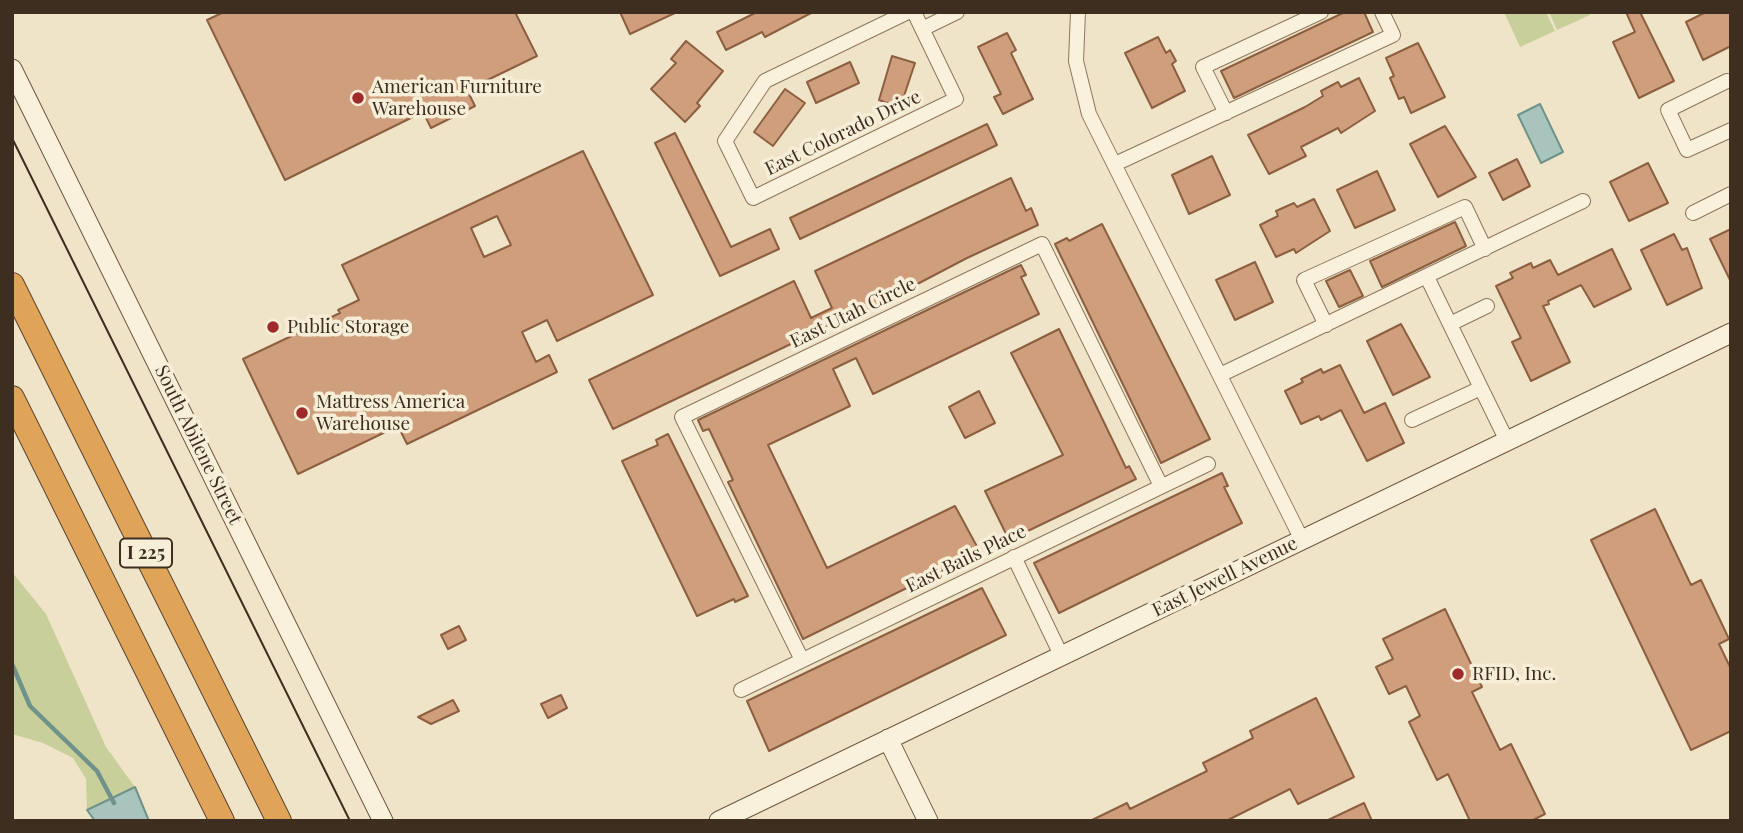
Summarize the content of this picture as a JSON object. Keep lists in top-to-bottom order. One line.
{"streets":{"highway":["I 225"],"street":["East Colorado Drive","East Utah Circle","South Abilene Street","East Bails Place","East Jewell Avenue"]},"crossings":[["East Utah Circle","East Bails Place"]],"places":["American Furniture Warehouse","Public Storage","Mattress America Warehouse","RFID, Inc."]}
